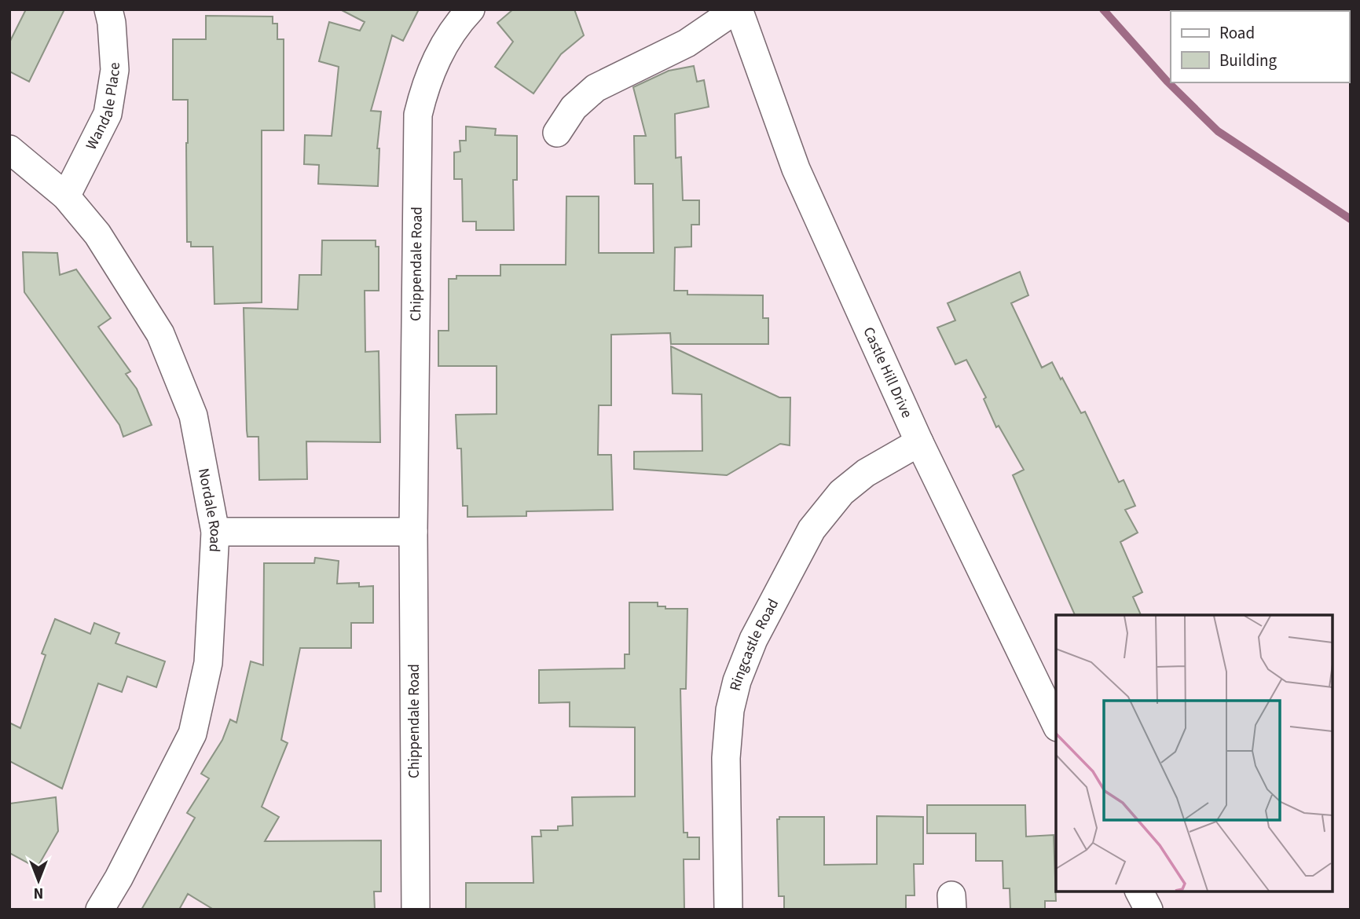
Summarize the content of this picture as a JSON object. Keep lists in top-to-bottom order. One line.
{"streets":{"street":["Wandale Place","Chippendale Road","Castle Hill Drive","Nordale Road","Ringcastle Road"]},"crossings":[["Wandale Place","Nordale Road"],["Castle Hill Drive","Ringcastle Road"]],"legend":["Road","Building"],"north":"bottom"}
